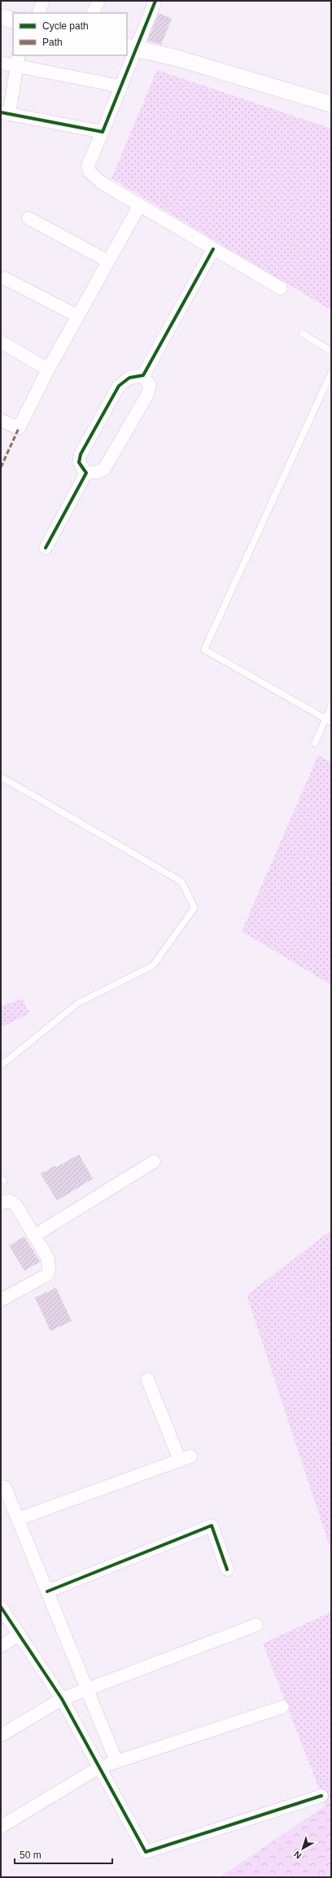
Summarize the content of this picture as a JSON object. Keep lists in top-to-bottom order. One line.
{"legend":["Cycle path","Path"],"scale_bar":"50 m","north":"bottom left"}
